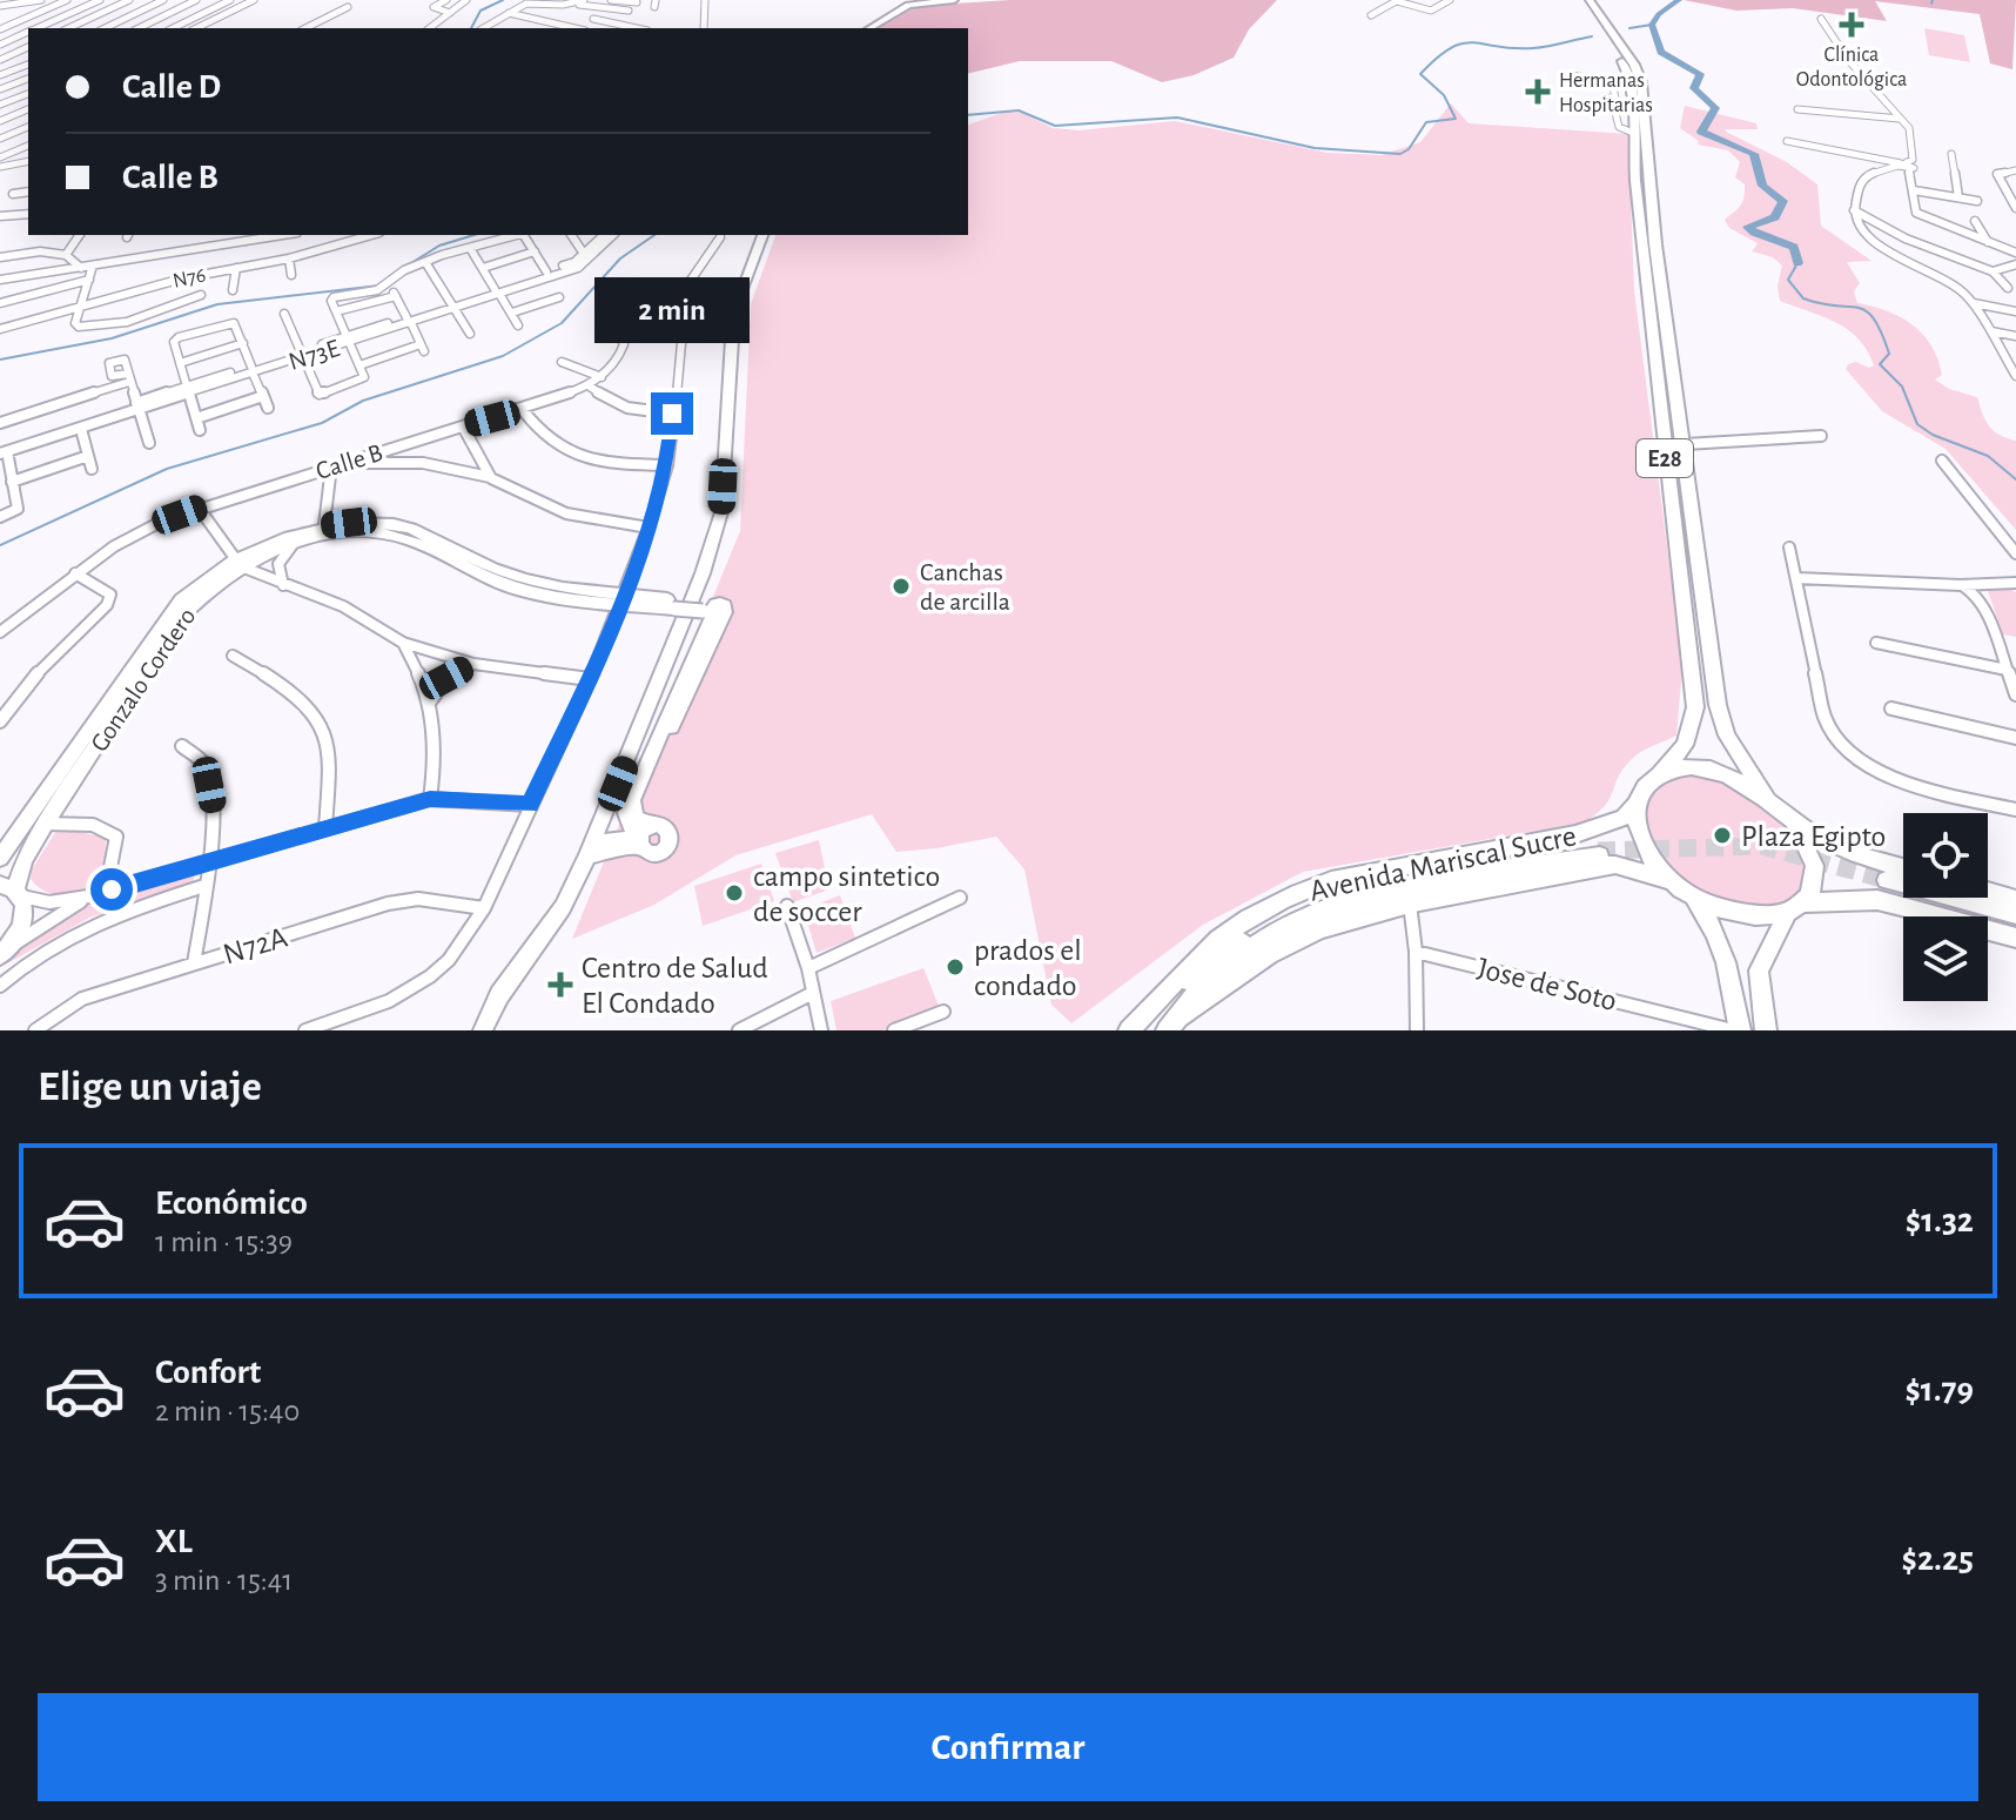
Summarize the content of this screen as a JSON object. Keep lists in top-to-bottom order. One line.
{"streets":{"main road":["E28","Avenida Mariscal Sucre"],"street":["N76","N73E","Calle B","Gonzalo Cordero","N72A","Jose de Soto"]},"crossings":[["E28","Avenida Mariscal Sucre"]],"places":{"health":["Clínica Odontológica","Hermanas Hospitarias","Centro de Salud El Condado"],"other":["Canchas de arcilla","Plaza Egipto","campo sintetico de soccer","prados el condado"]},"page":{"banner":["Calle D","Calle B"],"bubble":"2 min","heading":"Elige un viaje","list":[{"name":"Económico","note":"1 min · 15:39","value":"$1.32"},{"name":"Confort","note":"2 min · 15:40","value":"$1.79"},{"name":"XL","note":"3 min · 15:41","value":"$2.25"}],"buttons":"Confirmar"}}
